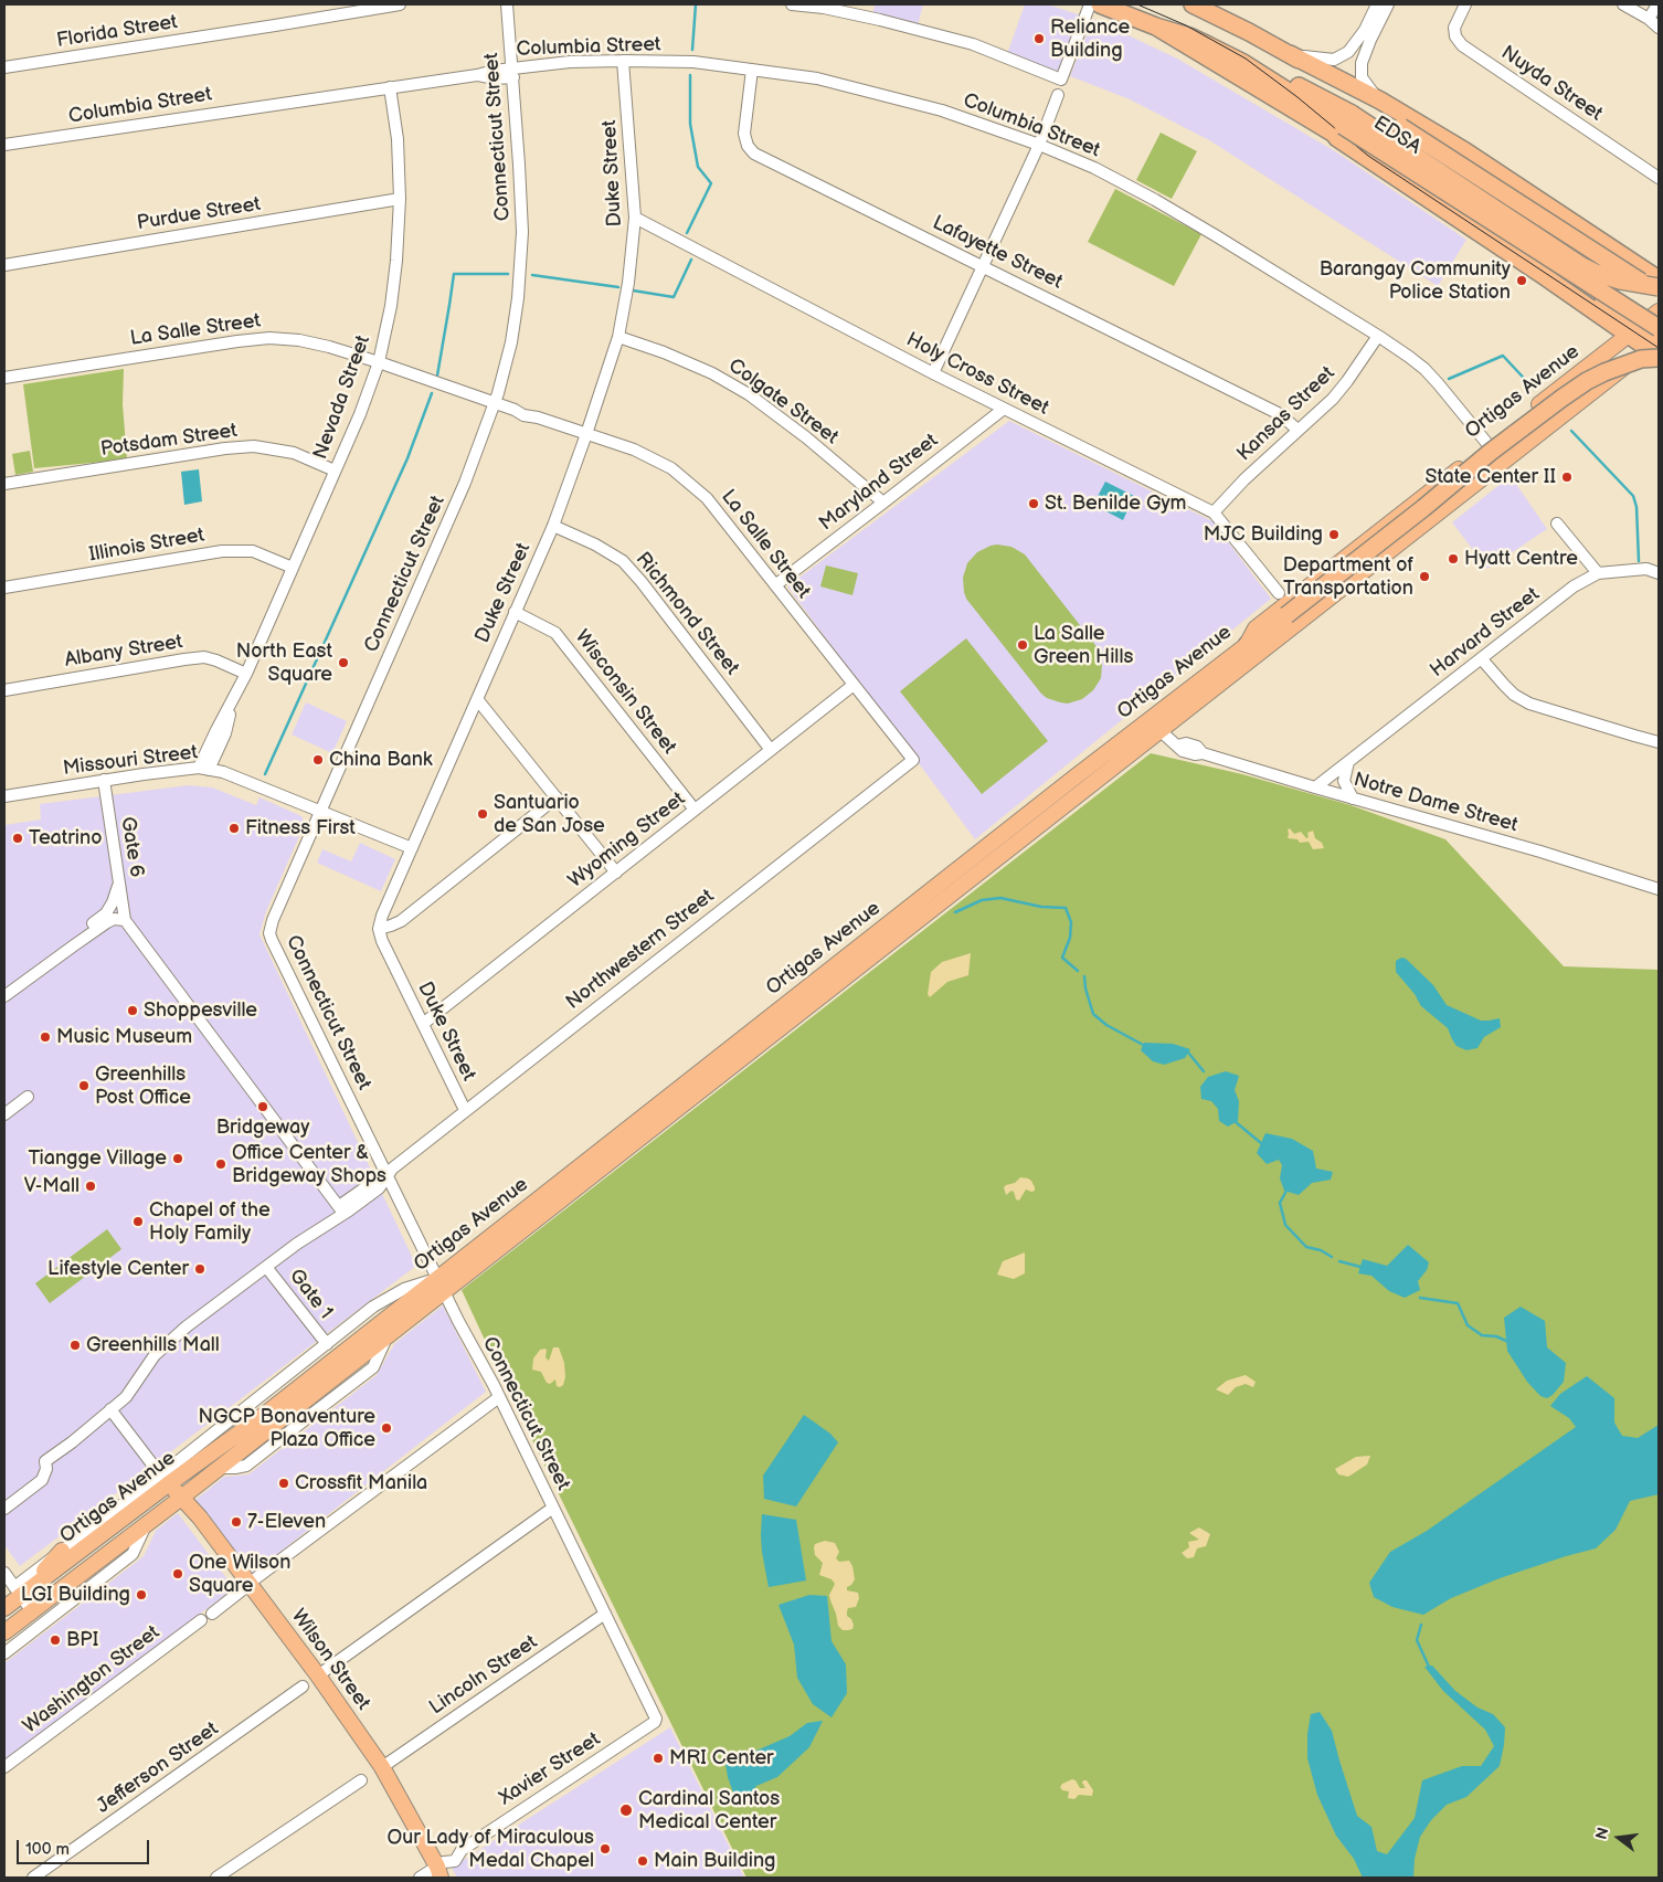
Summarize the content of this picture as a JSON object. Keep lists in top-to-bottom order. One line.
{"streets":{"highway":["EDSA"],"main road":["Ortigas Avenue","Wilson Street"],"street":["Florida Street","Columbia Street","Nuyda Street","Connecticut Street","Duke Street","Purdue Street","Lafayette Street","La Salle Street","Holy Cross Street","Nevada Street","Colgate Street","Kansas Street","Potsdam Street","Maryland Street","Illinois Street","Richmond Street","Harvard Street","Albany Street","Wisconsin Street","Missouri Street","Notre Dame Street","Wyoming Street","Gate 6","Northwestern Street","Gate 1","Lincoln Street","Washington Street","Jefferson Street","Xavier Street"]},"crossings":[["Columbia Street","Connecticut Street"],["Columbia Street","Duke Street"],["Columbia Street","Lafayette Street"],["Columbia Street","Ortigas Avenue"],["Columbia Street","Nevada Street"],["Columbia Street","Kansas Street"],["EDSA","Ortigas Avenue"],["Connecticut Street","La Salle Street"],["Connecticut Street","Ortigas Avenue"],["Connecticut Street","Missouri Street"],["Connecticut Street","Northwestern Street"],["Connecticut Street","Lincoln Street"],["Connecticut Street","Xavier Street"],["Duke Street","La Salle Street"],["Duke Street","Holy Cross Street"],["Duke Street","Colgate Street"],["Duke Street","Richmond Street"],["Duke Street","Wisconsin Street"],["Duke Street","Missouri Street"],["Duke Street","Wyoming Street"],["Duke Street","Northwestern Street"],["Purdue Street","Nevada Street"],["Lafayette Street","Kansas Street"],["La Salle Street","Nevada Street"],["La Salle Street","Maryland Street"],["La Salle Street","Wyoming Street"],["La Salle Street","Northwestern Street"],["Holy Cross Street","Kansas Street"],["Holy Cross Street","Maryland Street"],["Ortigas Avenue","Notre Dame Street"],["Ortigas Avenue","Wilson Street"],["Nevada Street","Potsdam Street"],["Nevada Street","Illinois Street"],["Nevada Street","Albany Street"],["Nevada Street","Missouri Street"],["Colgate Street","Maryland Street"],["Richmond Street","Wyoming Street"],["Harvard Street","Notre Dame Street"],["Wisconsin Street","Wyoming Street"],["Missouri Street","Gate 6"],["Northwestern Street","Gate 1"],["Wilson Street","Lincoln Street"],["Wilson Street","Xavier Street"]],"places":["Reliance Building","Barangay Community Police Station","State Center II","St. Benilde Gym","MJC Building","Hyatt Centre","Department of Transportation","La Salle Green Hills","North East Square","China Bank","Santuario de San Jose","Fitness First","Teatrino","Shoppesville","Music Museum","Greenhills Post Office","Bridgeway","Tiangge Village","Office Center & Bridgeway Shops","V-Mall","Chapel of the Holy Family","Lifestyle Center","Greenhills Mall","NGCP Bonaventure Plaza Office","Crossfit Manila","7-Eleven","One Wilson Square","LGI Building","BPI","MRI Center","Cardinal Santos Medical Center","Our Lady of Miraculous Medal Chapel","Main Building"],"scale_bar":"100 m","north":"left"}
